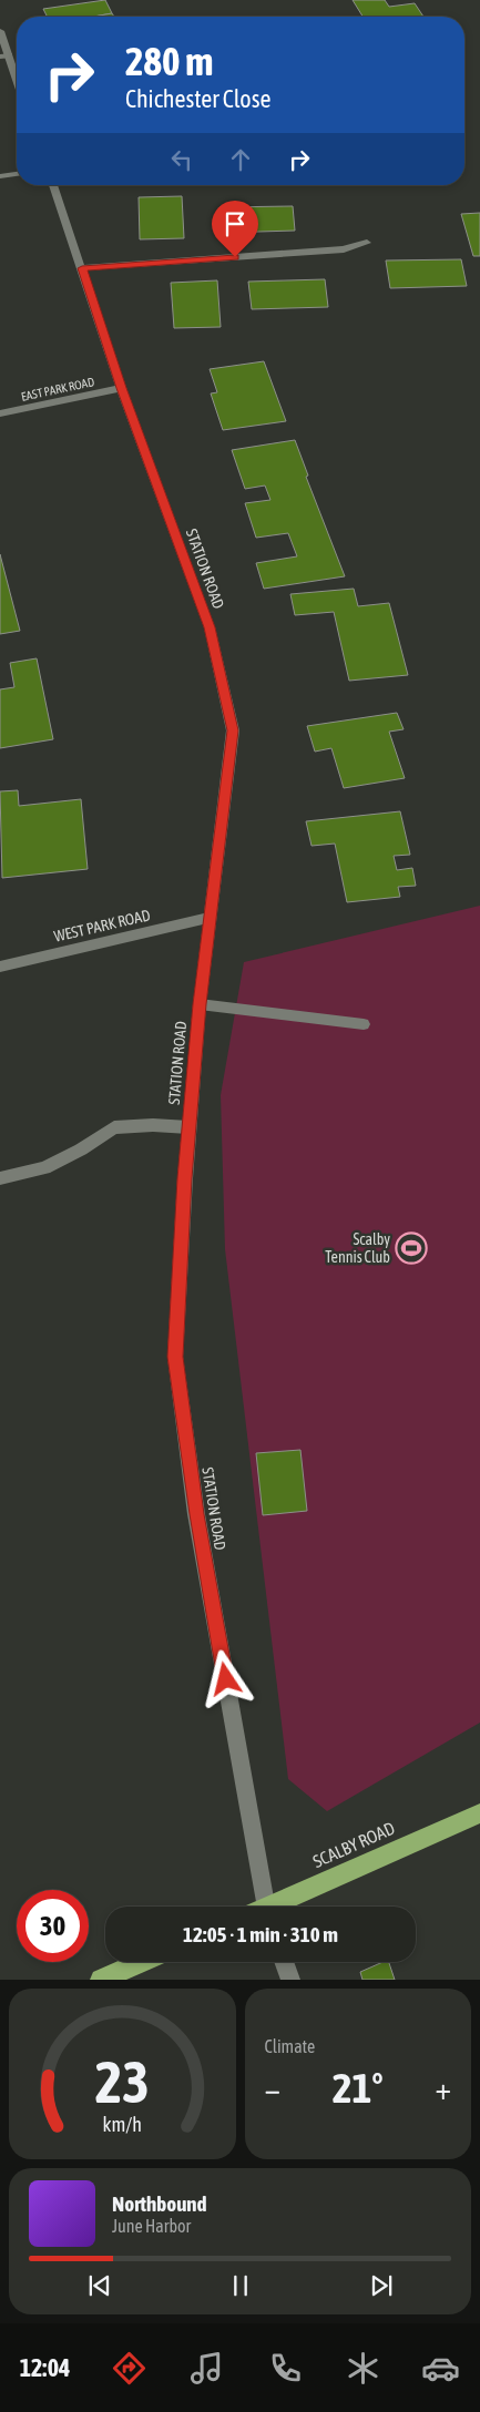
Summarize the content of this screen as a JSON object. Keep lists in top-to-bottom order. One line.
{"streets":{"highway":["SCALBY ROAD"],"street":["EAST PARK ROAD","STATION ROAD","WEST PARK ROAD"]},"crossings":[["EAST PARK ROAD","STATION ROAD"],["STATION ROAD","WEST PARK ROAD"]],"places":{"sports":["Scalby Tennis Club"]},"page":{"turn":["280 m","Chichester Close"],"limit":"30","trip":"12:05 · 1 min · 310 m","tile":"Climate","heat":["−","21°","+"],"song":["Northbound","June Harbor"],"tabs":"12:04","gauge":["23","km/h"]}}
